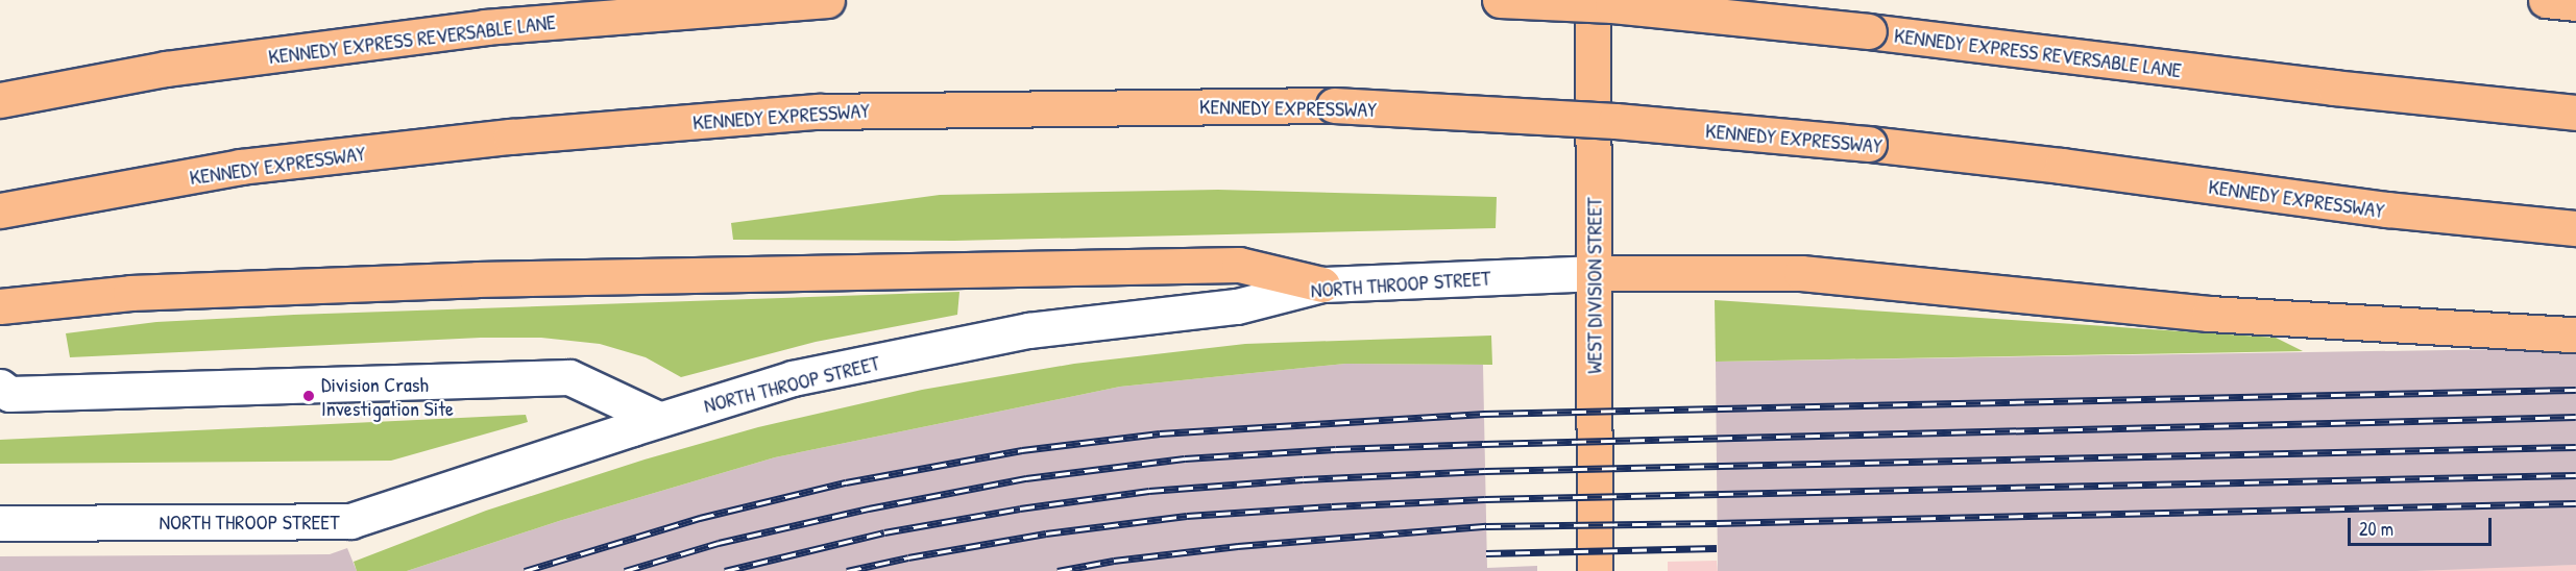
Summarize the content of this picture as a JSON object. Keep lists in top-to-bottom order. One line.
{"streets":{"main road":["KENNEDY EXPRESS REVERSABLE LANE","KENNEDY EXPRESSWAY","WEST DIVISION STREET"],"street":["NORTH THROOP STREET"]},"crossings":[["NORTH THROOP STREET","WEST DIVISION STREET"]],"places":["Division Crash Investigation Site"],"scale_bar":"20 m"}
